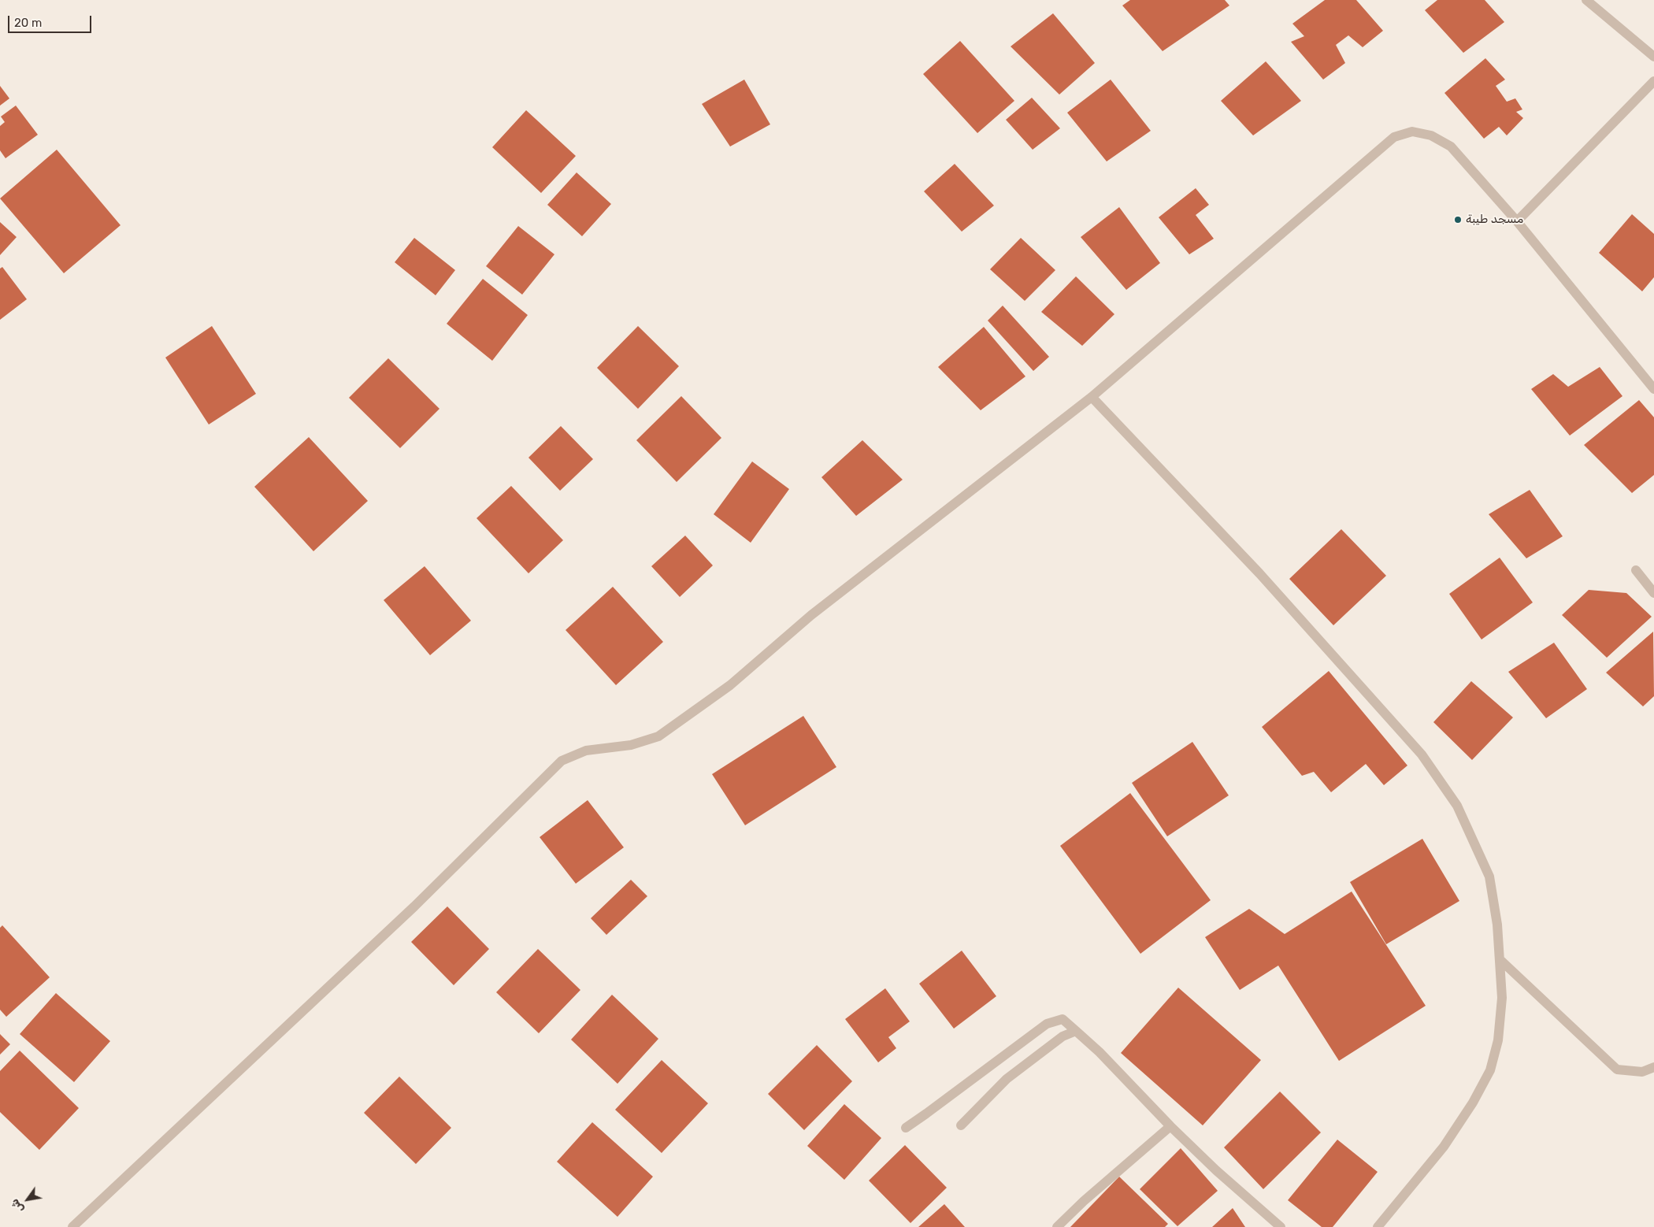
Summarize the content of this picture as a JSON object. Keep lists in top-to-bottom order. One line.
{"places":["مسجد طيبة"],"scale_bar":"20 m","north":"bottom left"}
